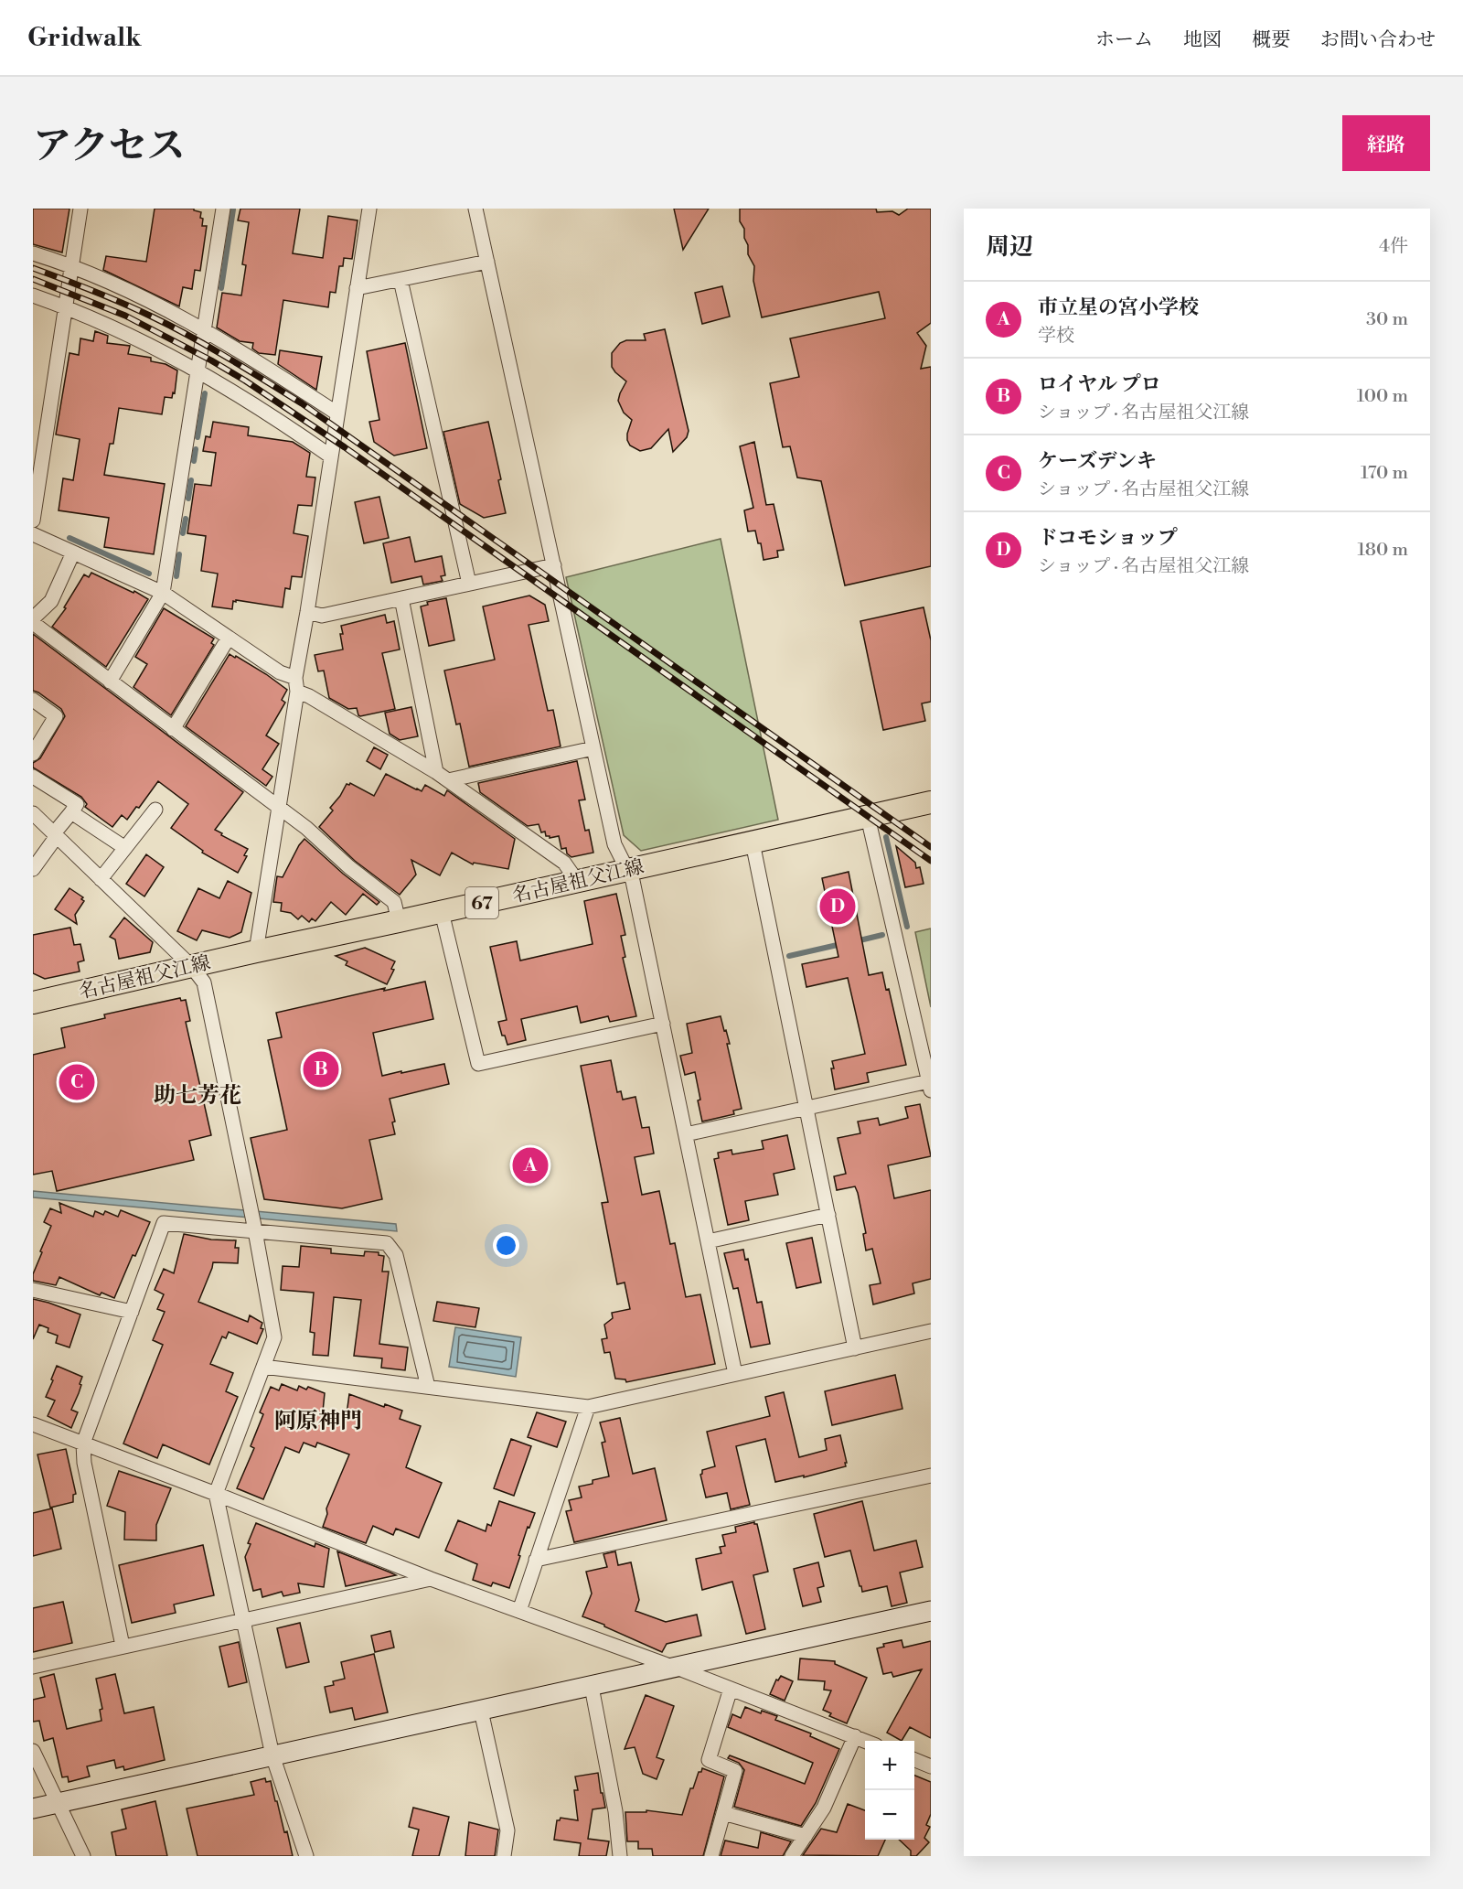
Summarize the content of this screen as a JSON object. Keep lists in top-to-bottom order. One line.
{"streets":{"main road":["名古屋祖父江線","67"]},"districts":["助七芳花","阿原神門"],"page":{"header":"Gridwalk","nav":["ホーム","地図","概要","お問い合わせ"],"title":"アクセス","buttons":"経路","heading":["周辺","4件"],"list":[{"mark":"A","name":"市立星の宮小学校","note":"学校","value":"30 m"},{"mark":"B","name":"ロイヤル プロ","note":"ショップ · 名古屋祖父江線","value":"100 m"},{"mark":"C","name":"ケーズデンキ","note":"ショップ · 名古屋祖父江線","value":"170 m"},{"mark":"D","name":"ドコモショップ","note":"ショップ · 名古屋祖父江線","value":"180 m"}],"pins":["D","B","C","A"],"map_buttons":["+","−"]}}
